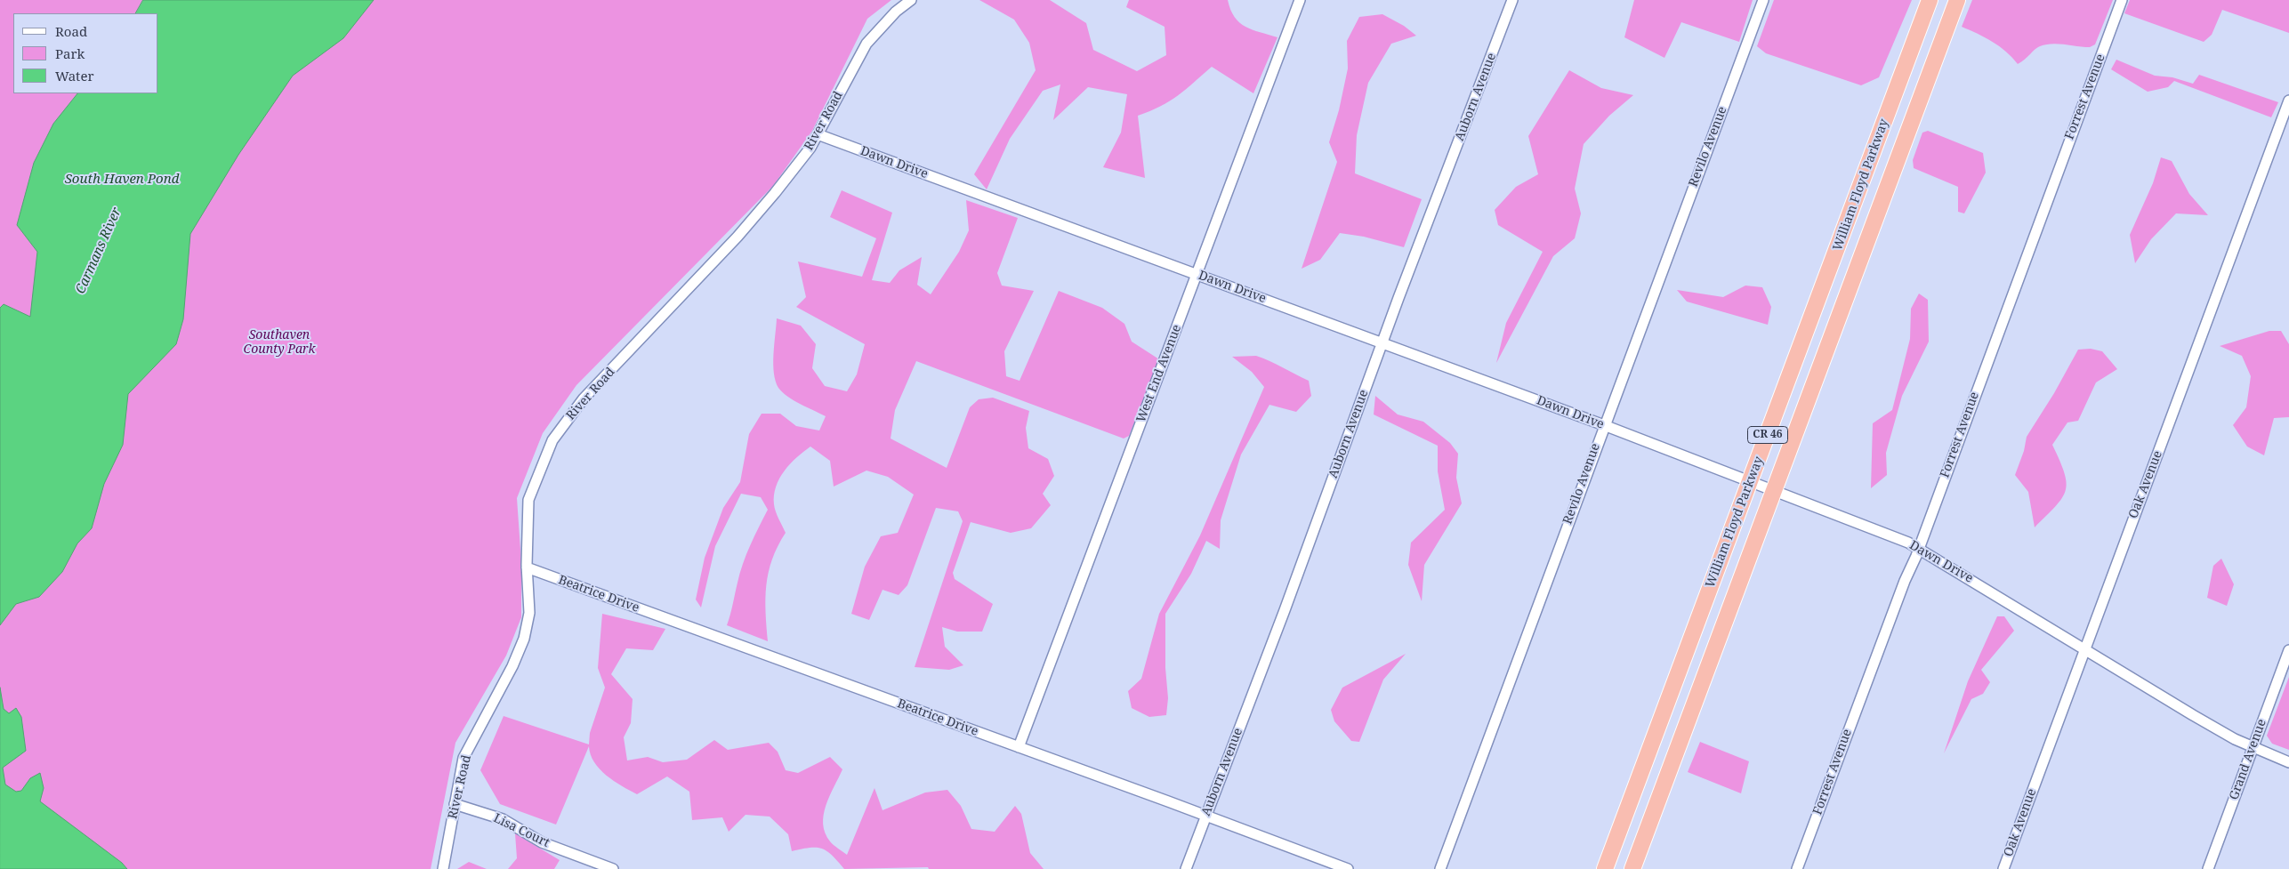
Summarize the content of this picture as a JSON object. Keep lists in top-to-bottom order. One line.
{"streets":{"highway":["William Floyd Parkway","CR 46"],"street":["Auborn Avenue","Forrest Avenue","River Road","Revilo Avenue","Dawn Drive","West End Avenue","Oak Avenue","Beatrice Drive","Grand Avenue","Lisa Court"]},"crossings":[["Auborn Avenue","Dawn Drive"],["Auborn Avenue","Beatrice Drive"],["Forrest Avenue","Dawn Drive"],["River Road","Dawn Drive"],["River Road","Beatrice Drive"],["River Road","Lisa Court"],["Revilo Avenue","Dawn Drive"],["Dawn Drive","William Floyd Parkway"],["Dawn Drive","West End Avenue"],["Dawn Drive","Oak Avenue"],["Dawn Drive","Grand Avenue"],["West End Avenue","Beatrice Drive"]],"water":["South Haven Pond","Carmans River"],"parks":["Southaven County Park"],"legend":["Road","Park","Water"]}
